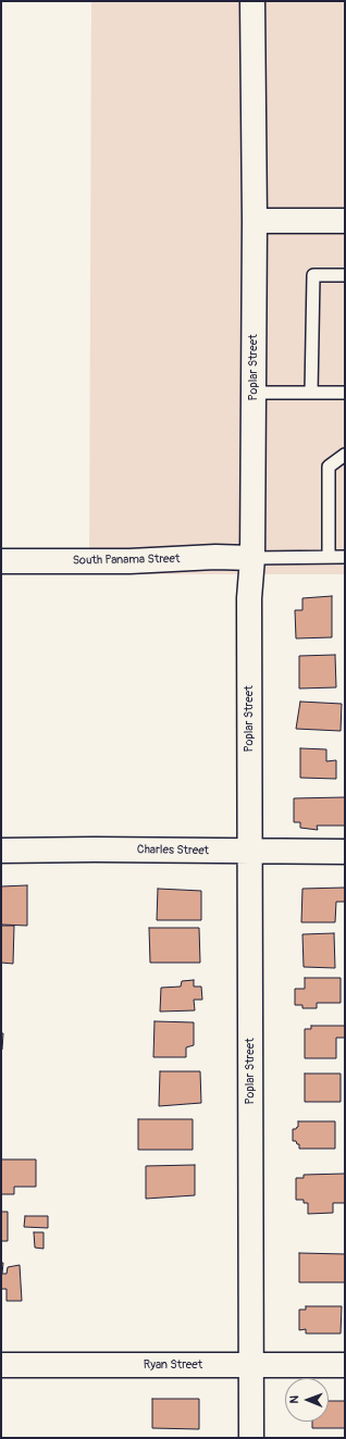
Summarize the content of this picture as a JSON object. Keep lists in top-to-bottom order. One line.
{"streets":{"street":["Poplar Street","South Panama Street","Charles Street","Ryan Street"]},"crossings":[["Poplar Street","South Panama Street"],["Poplar Street","Charles Street"],["Poplar Street","Ryan Street"]],"north":"left"}
